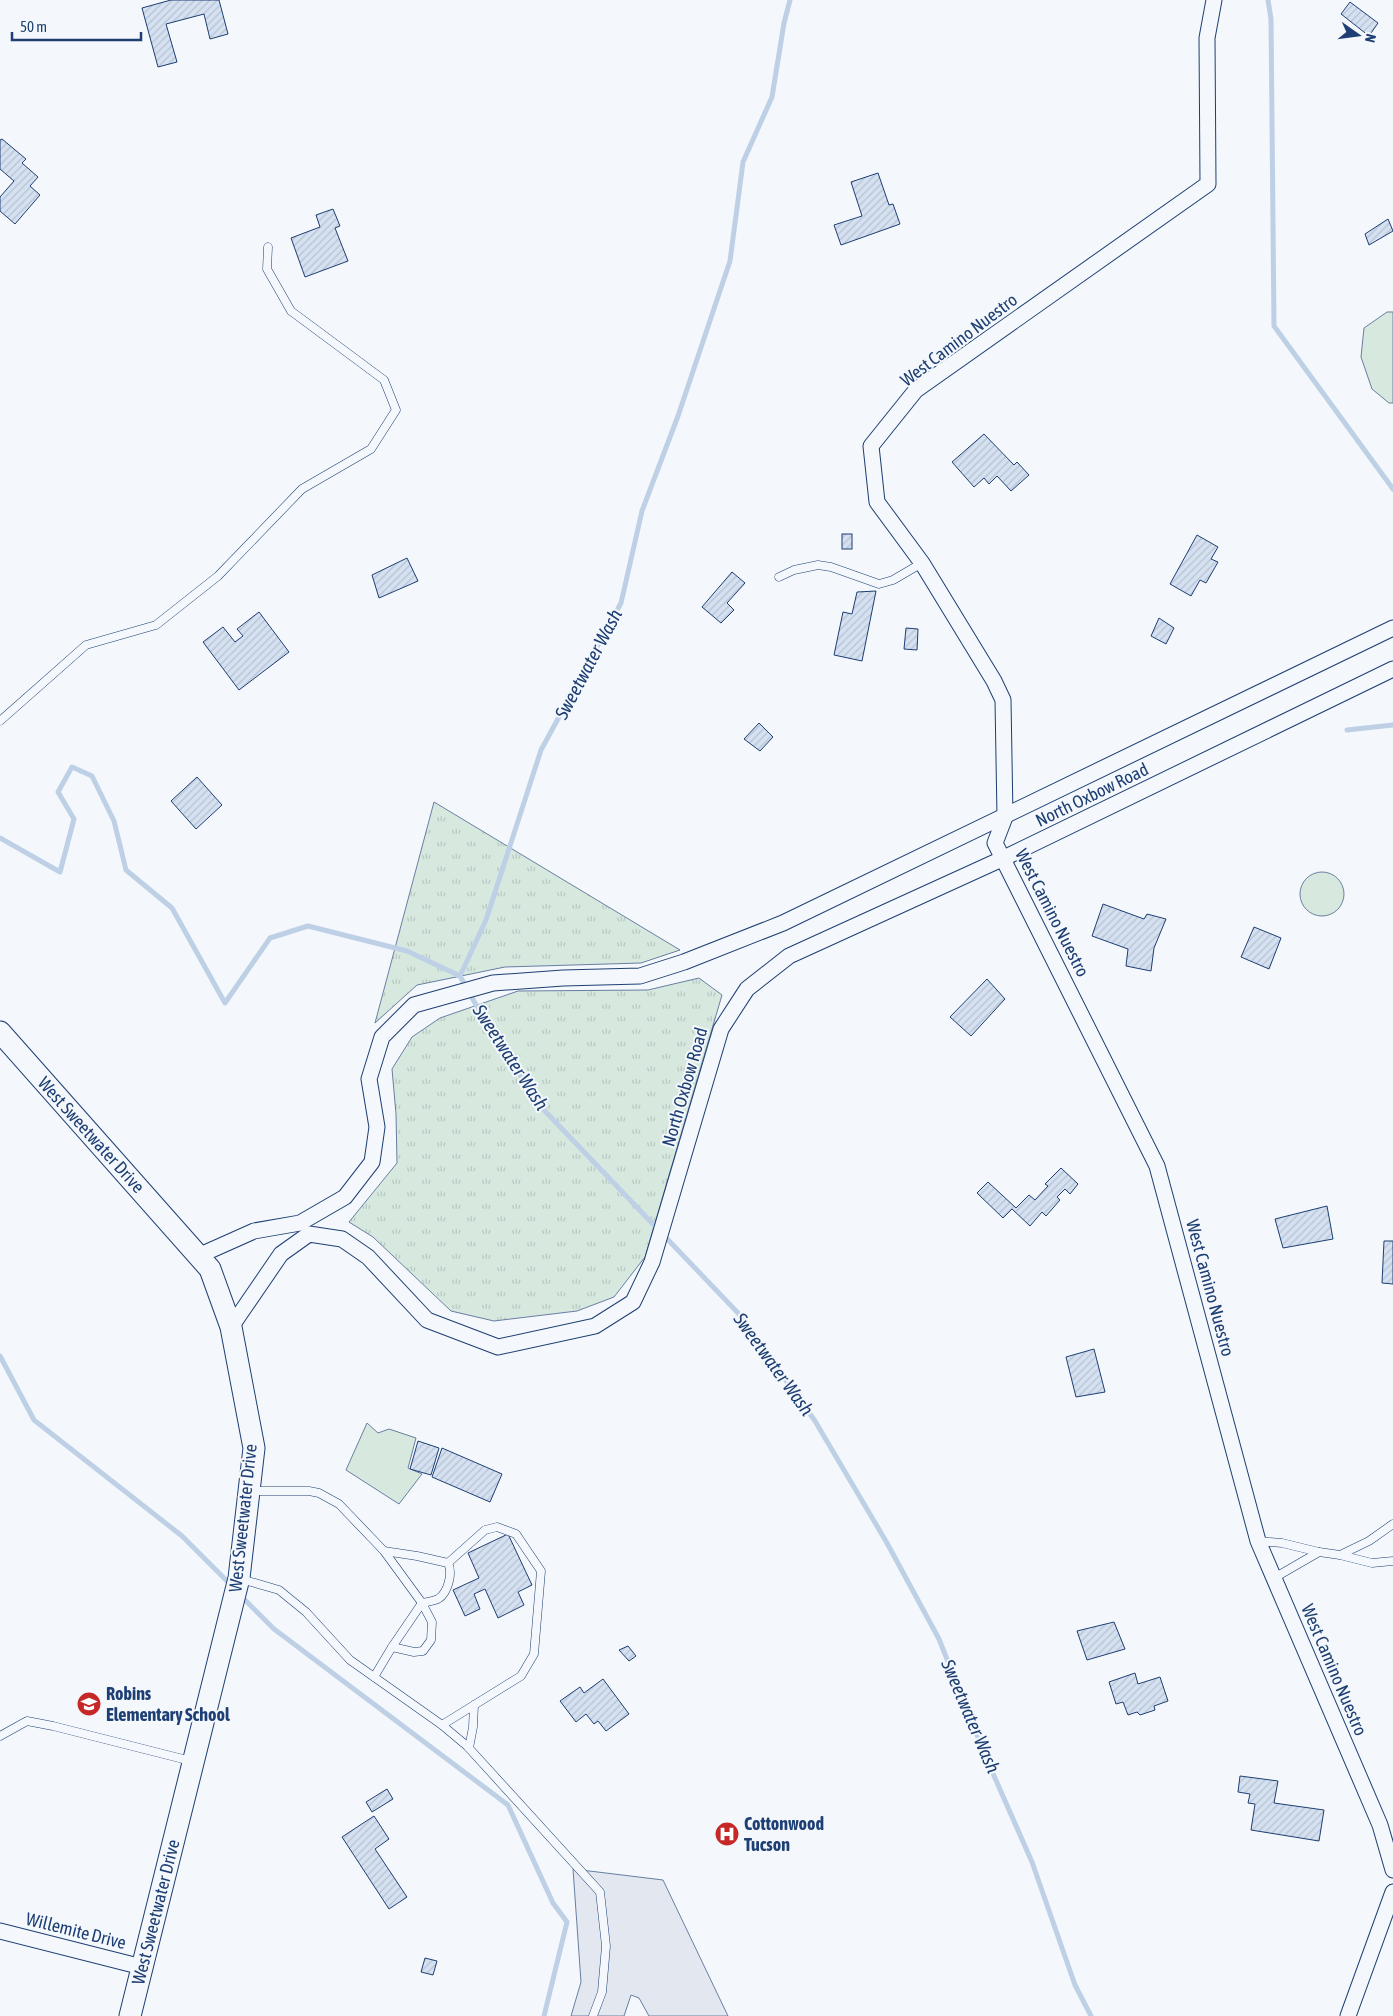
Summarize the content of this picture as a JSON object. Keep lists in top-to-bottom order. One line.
{"streets":{"street":["West Camino Nuestro","North Oxbow Road","West Sweetwater Drive","Willemite Drive"]},"crossings":[["West Camino Nuestro","North Oxbow Road"],["North Oxbow Road","West Sweetwater Drive"],["West Sweetwater Drive","Willemite Drive"]],"water":["Sweetwater Wash"],"places":{"school or university":["Robins Elementary School"],"hospital":["Cottonwood Tucson"]},"scale_bar":"50 m","north":"right"}
